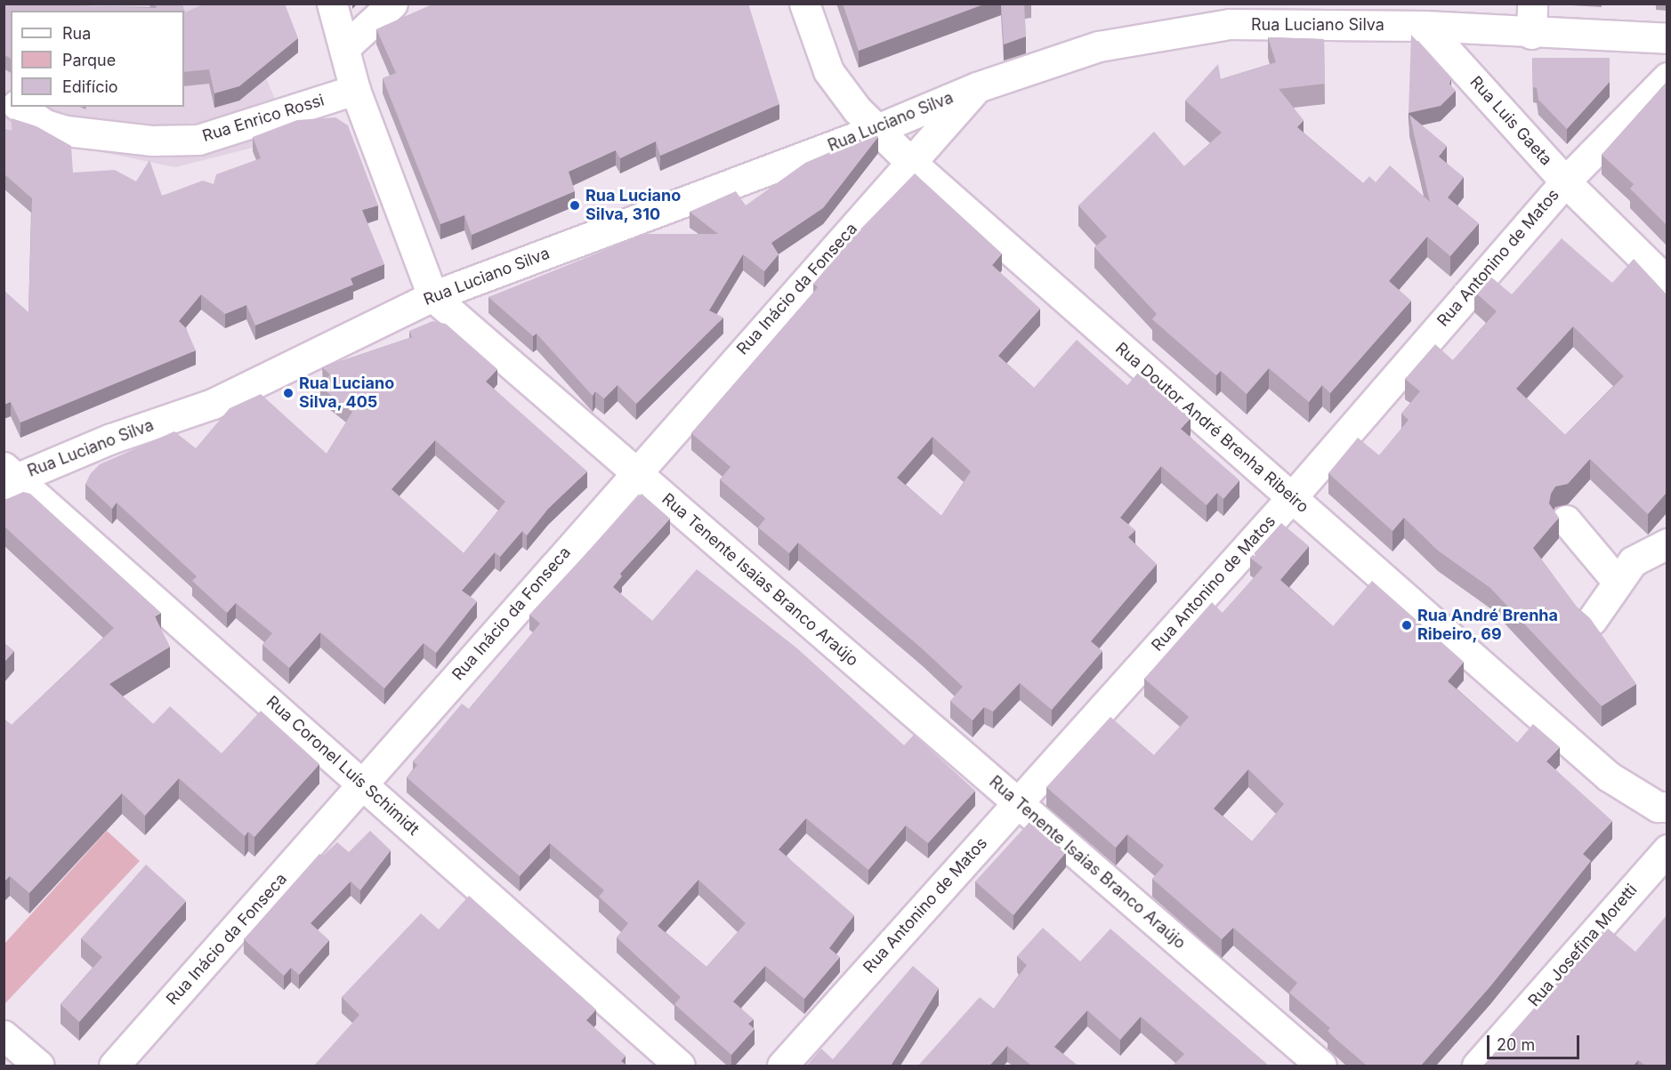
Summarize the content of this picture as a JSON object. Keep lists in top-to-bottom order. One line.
{"streets":{"street":["Rua Luciano Silva","Rua Enrico Rossi","Rua Luis Gaeta","Rua Antonino de Matos","Rua Inácio da Fonseca","Rua Doutor André Brenha Ribeiro","Rua Tenente Isaias Branco Araújo","Rua Coronel Luís Schimidt","Rua Josefina Moretti"]},"crossings":[["Rua Luciano Silva","Rua Luis Gaeta"],["Rua Luciano Silva","Rua Inácio da Fonseca"],["Rua Luciano Silva","Rua Doutor André Brenha Ribeiro"],["Rua Luciano Silva","Rua Tenente Isaias Branco Araújo"],["Rua Luciano Silva","Rua Coronel Luís Schimidt"],["Rua Enrico Rossi","Rua Tenente Isaias Branco Araújo"],["Rua Luis Gaeta","Rua Antonino de Matos"],["Rua Antonino de Matos","Rua Doutor André Brenha Ribeiro"],["Rua Antonino de Matos","Rua Tenente Isaias Branco Araújo"],["Rua Inácio da Fonseca","Rua Doutor André Brenha Ribeiro"],["Rua Inácio da Fonseca","Rua Tenente Isaias Branco Araújo"],["Rua Inácio da Fonseca","Rua Coronel Luís Schimidt"]],"places":["Rua Luciano Silva, 310","Rua Luciano Silva, 405","Rua André Brenha Ribeiro, 69"],"legend":["Rua","Parque","Edifício"],"scale_bar":"20 m"}
